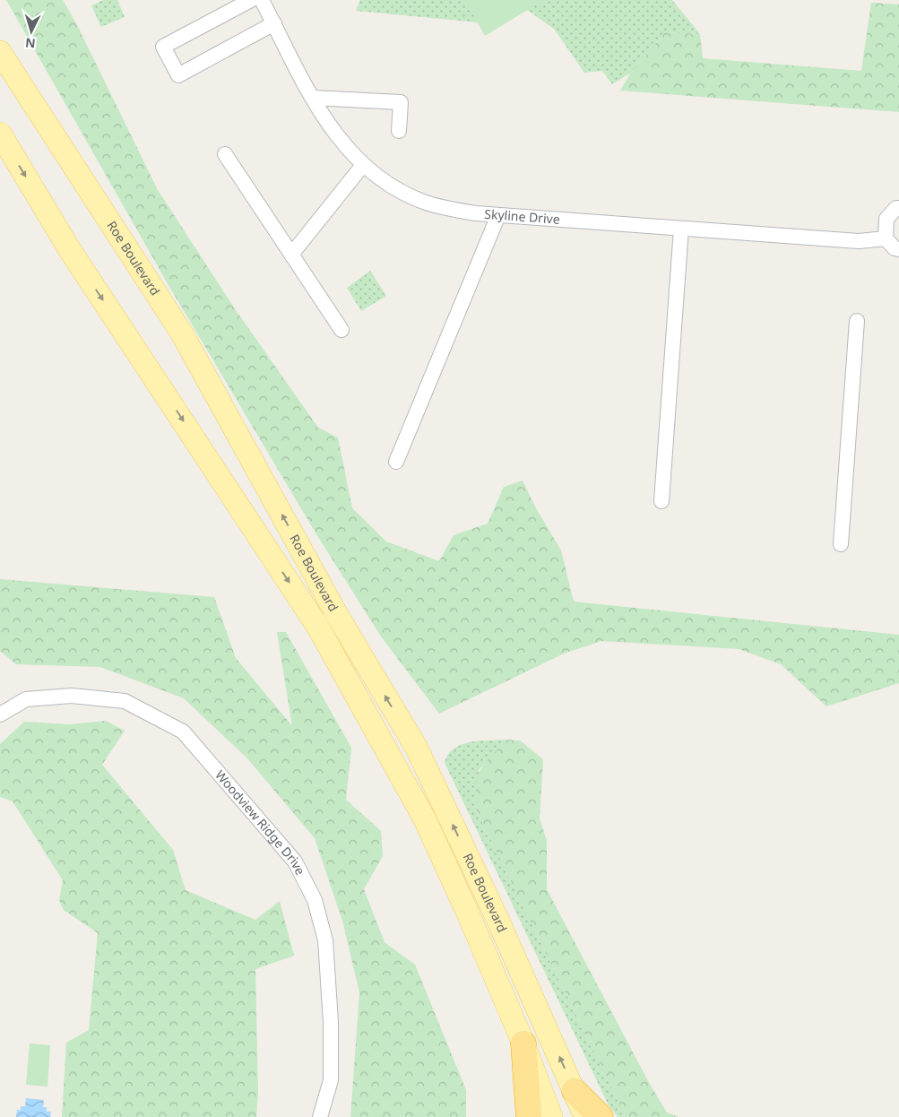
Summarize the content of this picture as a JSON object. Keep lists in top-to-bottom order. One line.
{"streets":{"main road":["Roe Boulevard"],"street":["Skyline Drive","Woodview Ridge Drive"]},"north":"bottom"}
